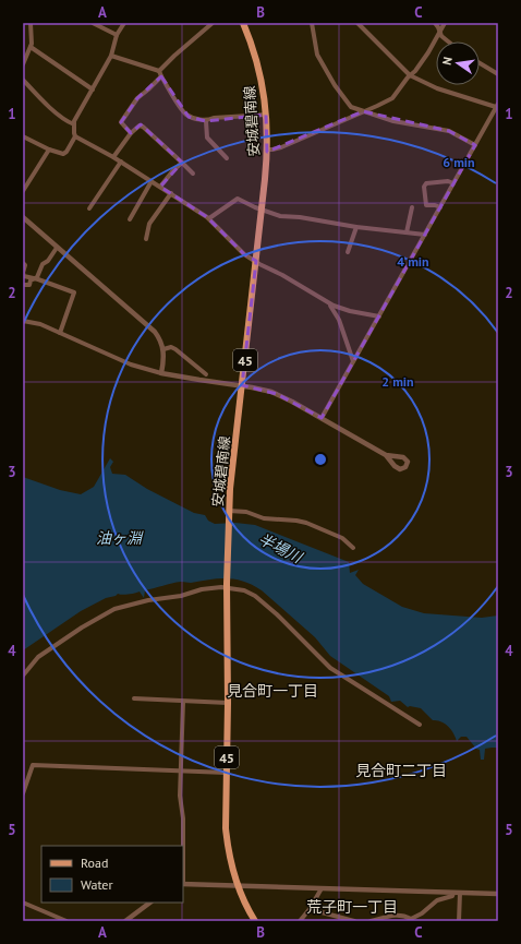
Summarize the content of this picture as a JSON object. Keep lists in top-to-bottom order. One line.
{"streets":{"main road":["安城碧南線","45"]},"districts":["見合町一丁目","見合町二丁目","荒子町一丁目"],"water":["油ヶ淵","半場川"],"legend":["Road","Water"],"north":"left","grid":{"columns":["A","B","C"],"rows":["1","2","3","4","5"]},"rings":["6 min","4 min","2 min"]}
